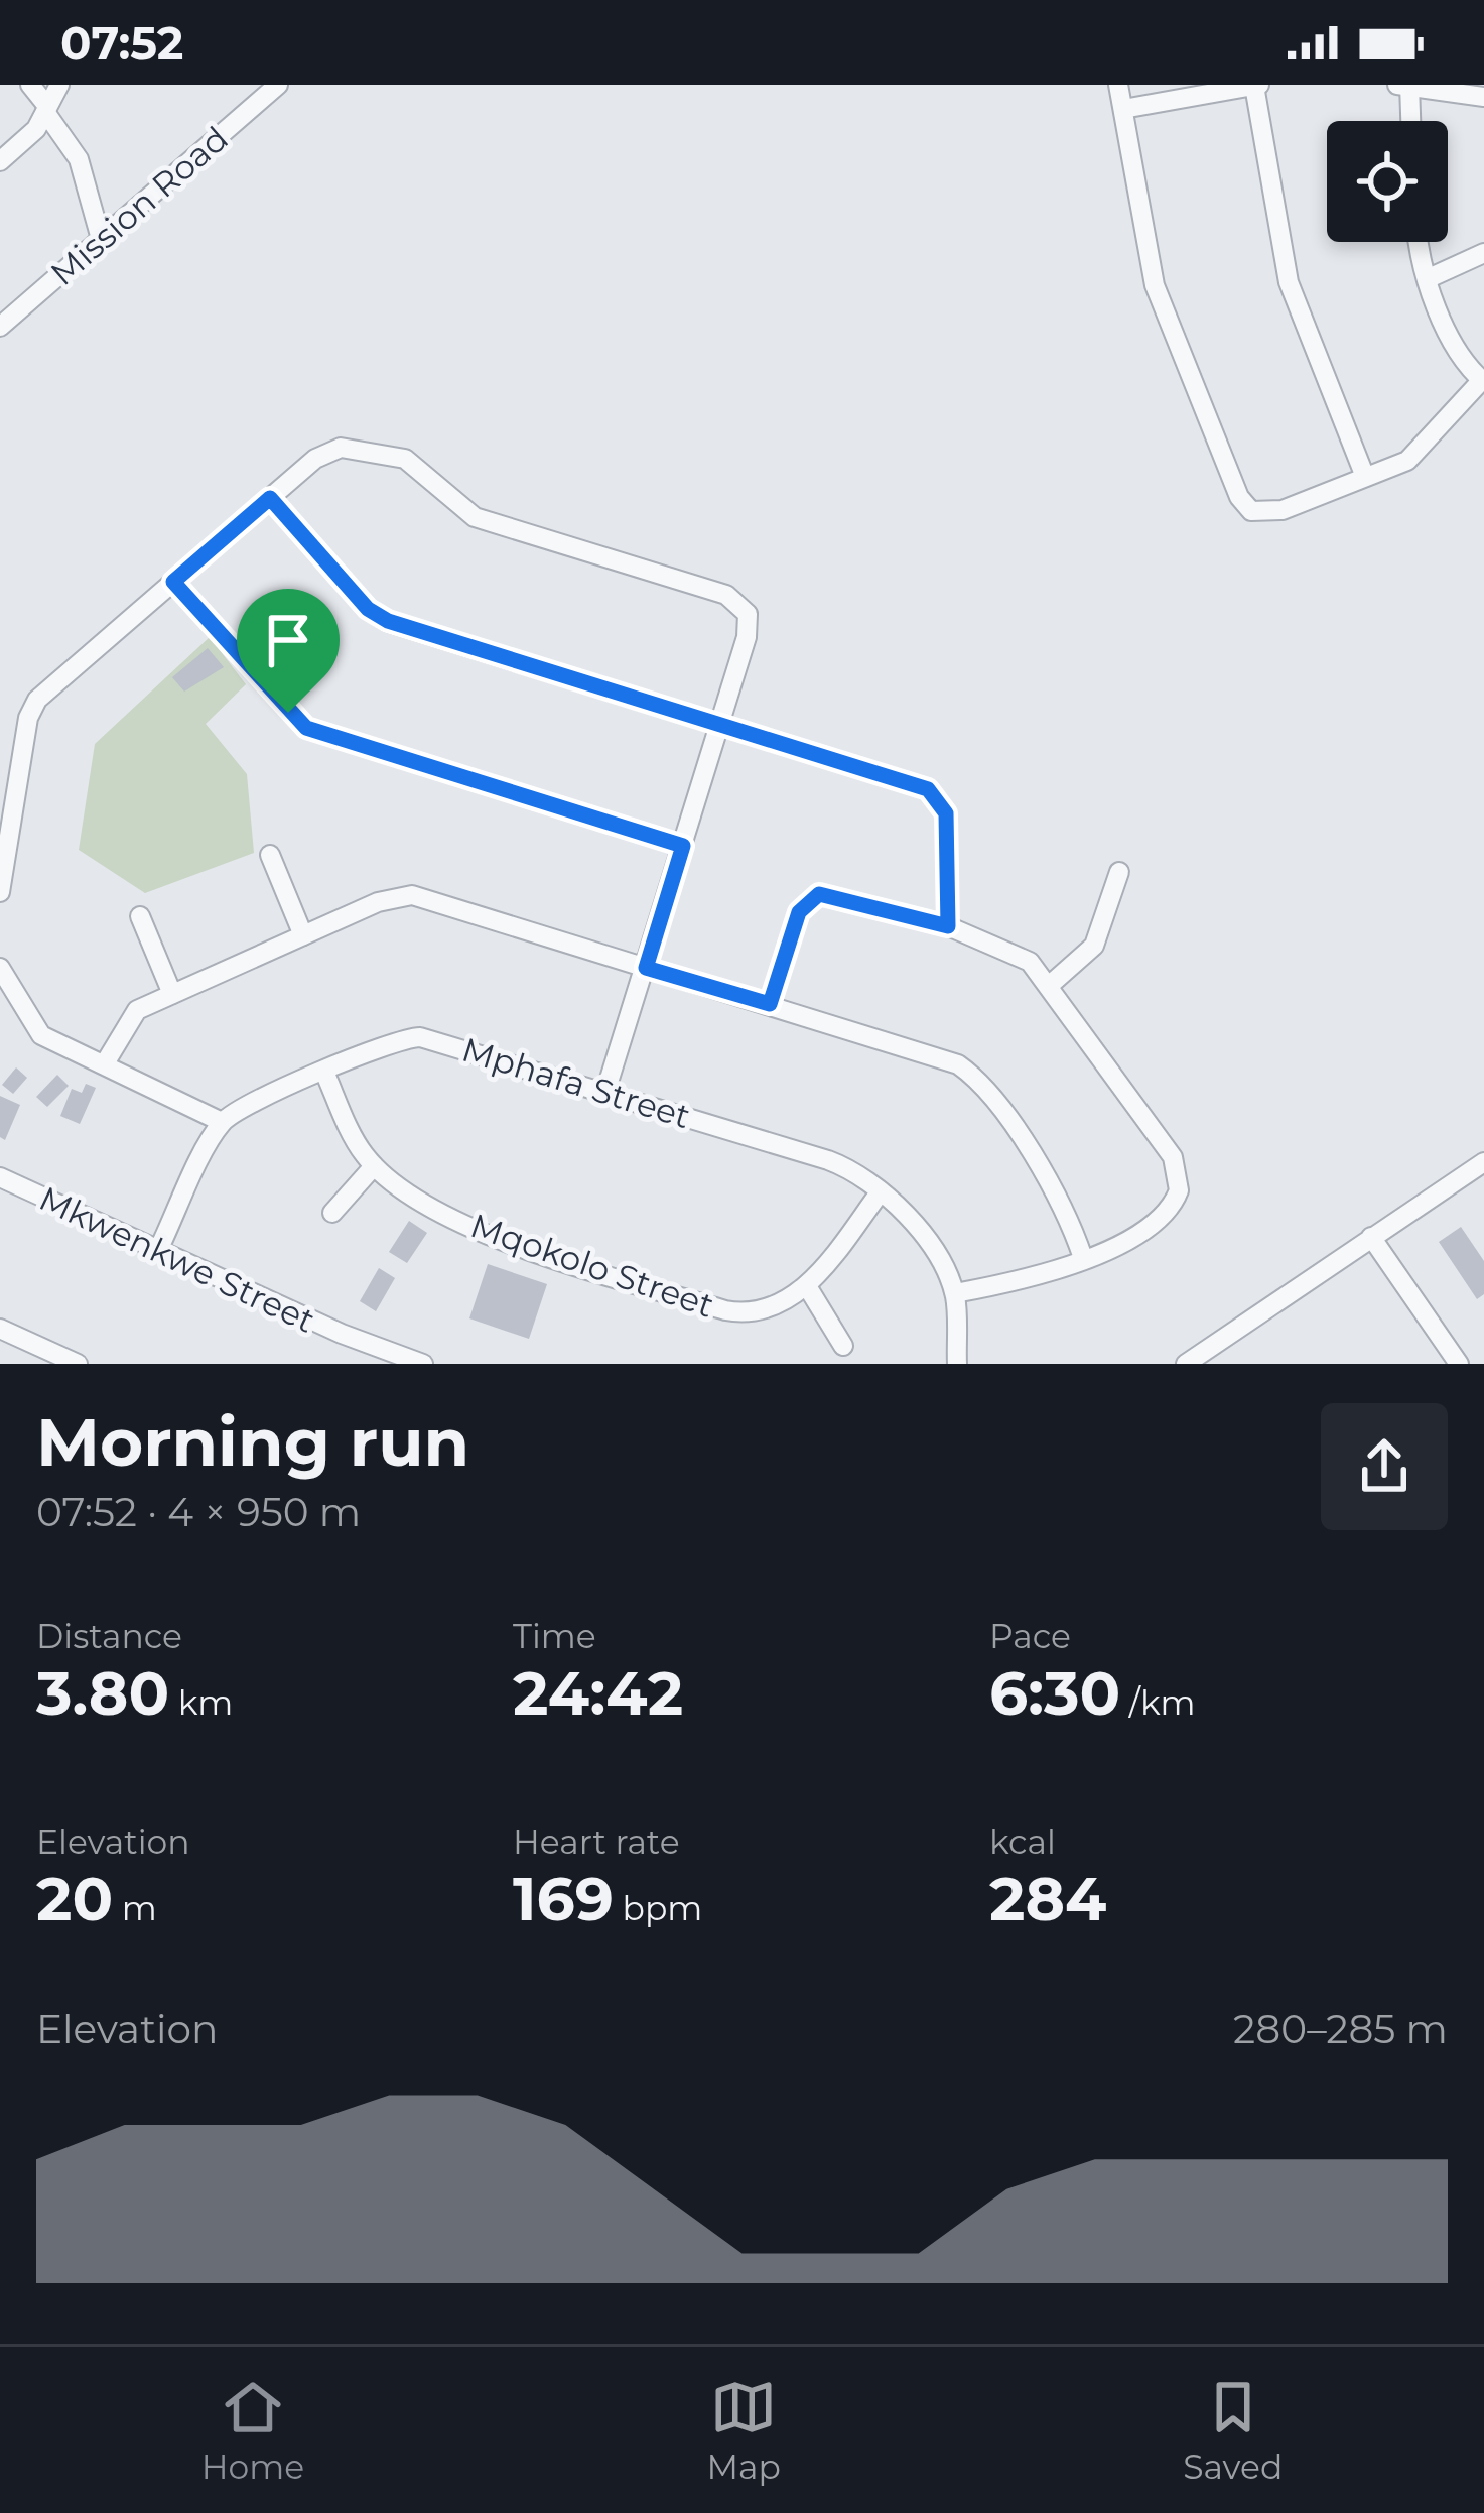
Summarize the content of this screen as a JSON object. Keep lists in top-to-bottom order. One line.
{"streets":{"street":["Mission Road","Mphafa Street","Mkwenkwe Street","Mqokolo Street"]},"crossings":[["Mphafa Street","Mqokolo Street"]],"page":{"status":"07:52","heading":["Morning run","07:52 · 4 × 950 m"],"stats":[["Distance","3.80 km"],["Time","24:42"],["Pace","6:30 /km"],["Elevation","20 m"],["Heart rate","169 bpm"],["kcal","284"]],"chart":["Elevation","280–285 m"],"tabs":["Home","Map","Saved"]}}
